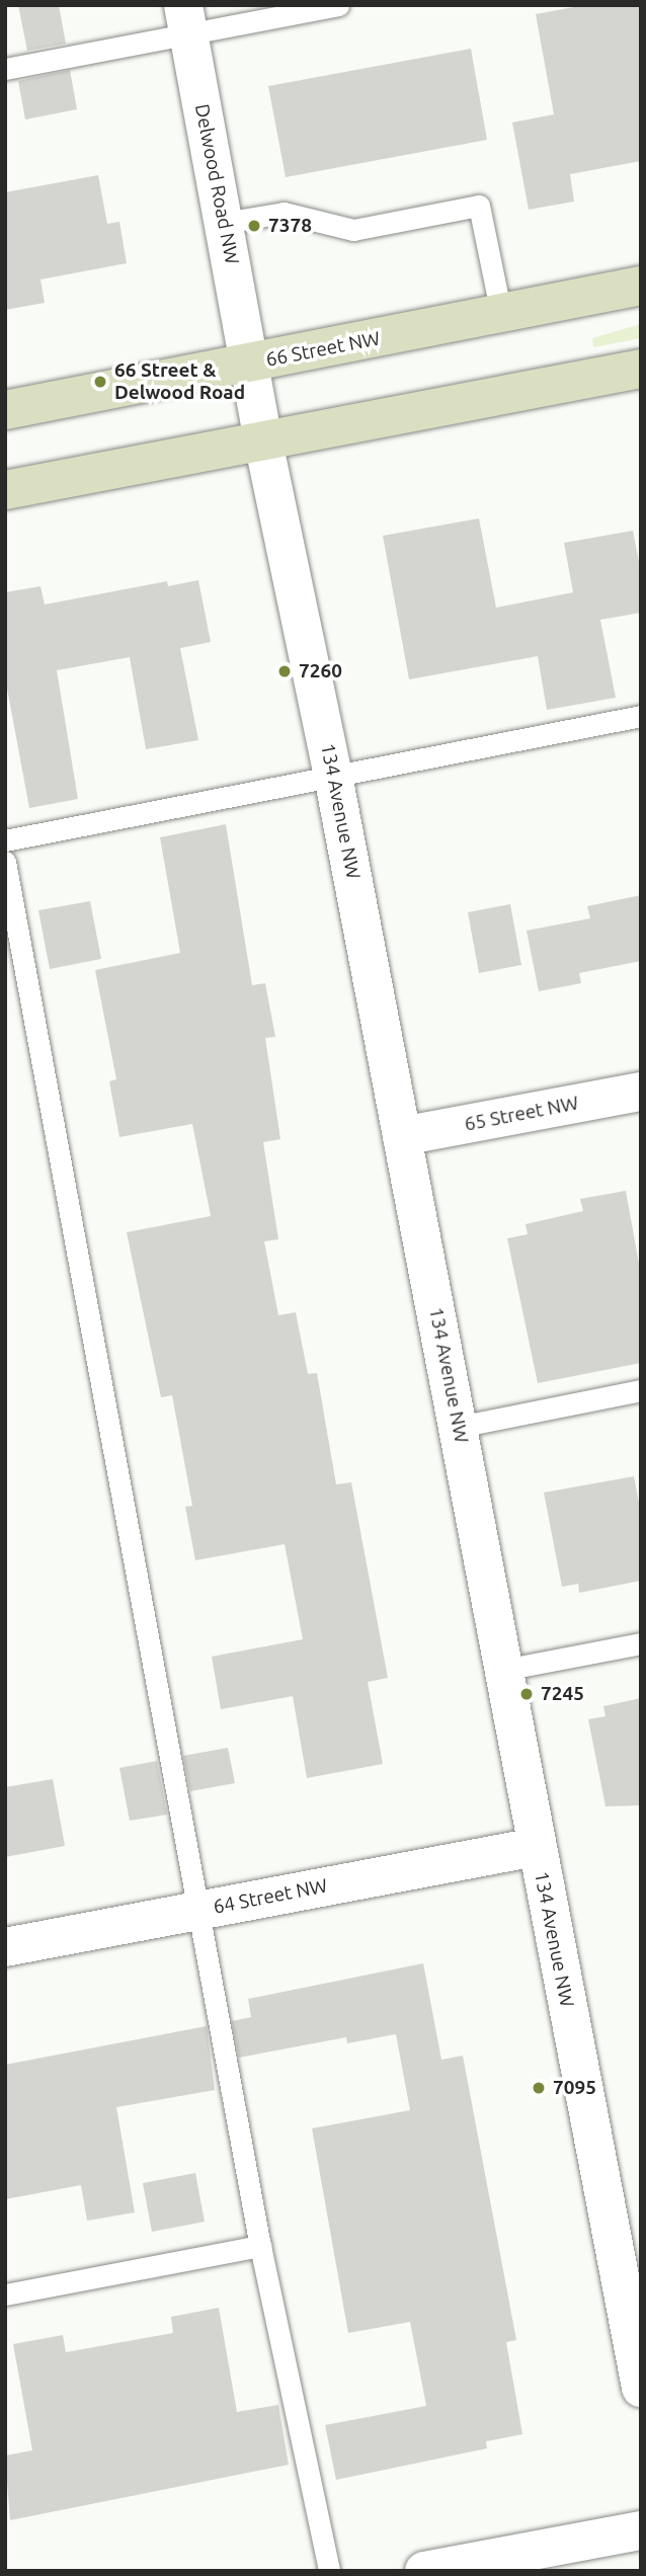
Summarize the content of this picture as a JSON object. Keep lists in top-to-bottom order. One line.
{"streets":{"main road":["66 Street NW"],"street":["Delwood Road NW","134 Avenue NW","65 Street NW","64 Street NW"]},"crossings":[["Delwood Road NW","66 Street NW"],["Delwood Road NW","134 Avenue NW"],["66 Street NW","134 Avenue NW"],["134 Avenue NW","65 Street NW"],["134 Avenue NW","64 Street NW"]],"places":["7378","66 Street & Delwood Road","7260","7245","7095"]}
